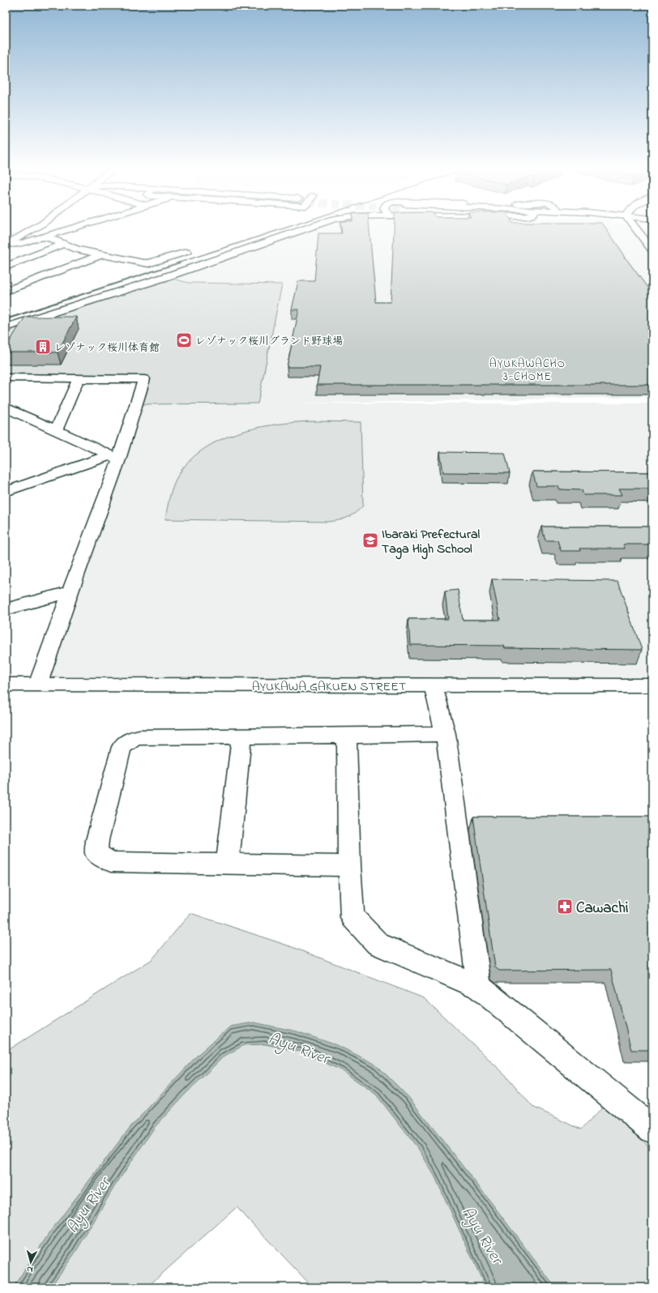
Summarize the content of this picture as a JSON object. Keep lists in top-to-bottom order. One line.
{"streets":{"main road":["AYUKAWA GAKUEN STREET"]},"districts":["AYUKAWACHO 3-CHOME"],"water":["Ayu River"],"places":{"sports":["レゾナック桜川グランド野球場"],"building":["レゾナック桜川体育館"],"school or university":["Ibaraki Prefectural Taga High School"],"pharmacy":["Cawachi"]},"north":"bottom"}
